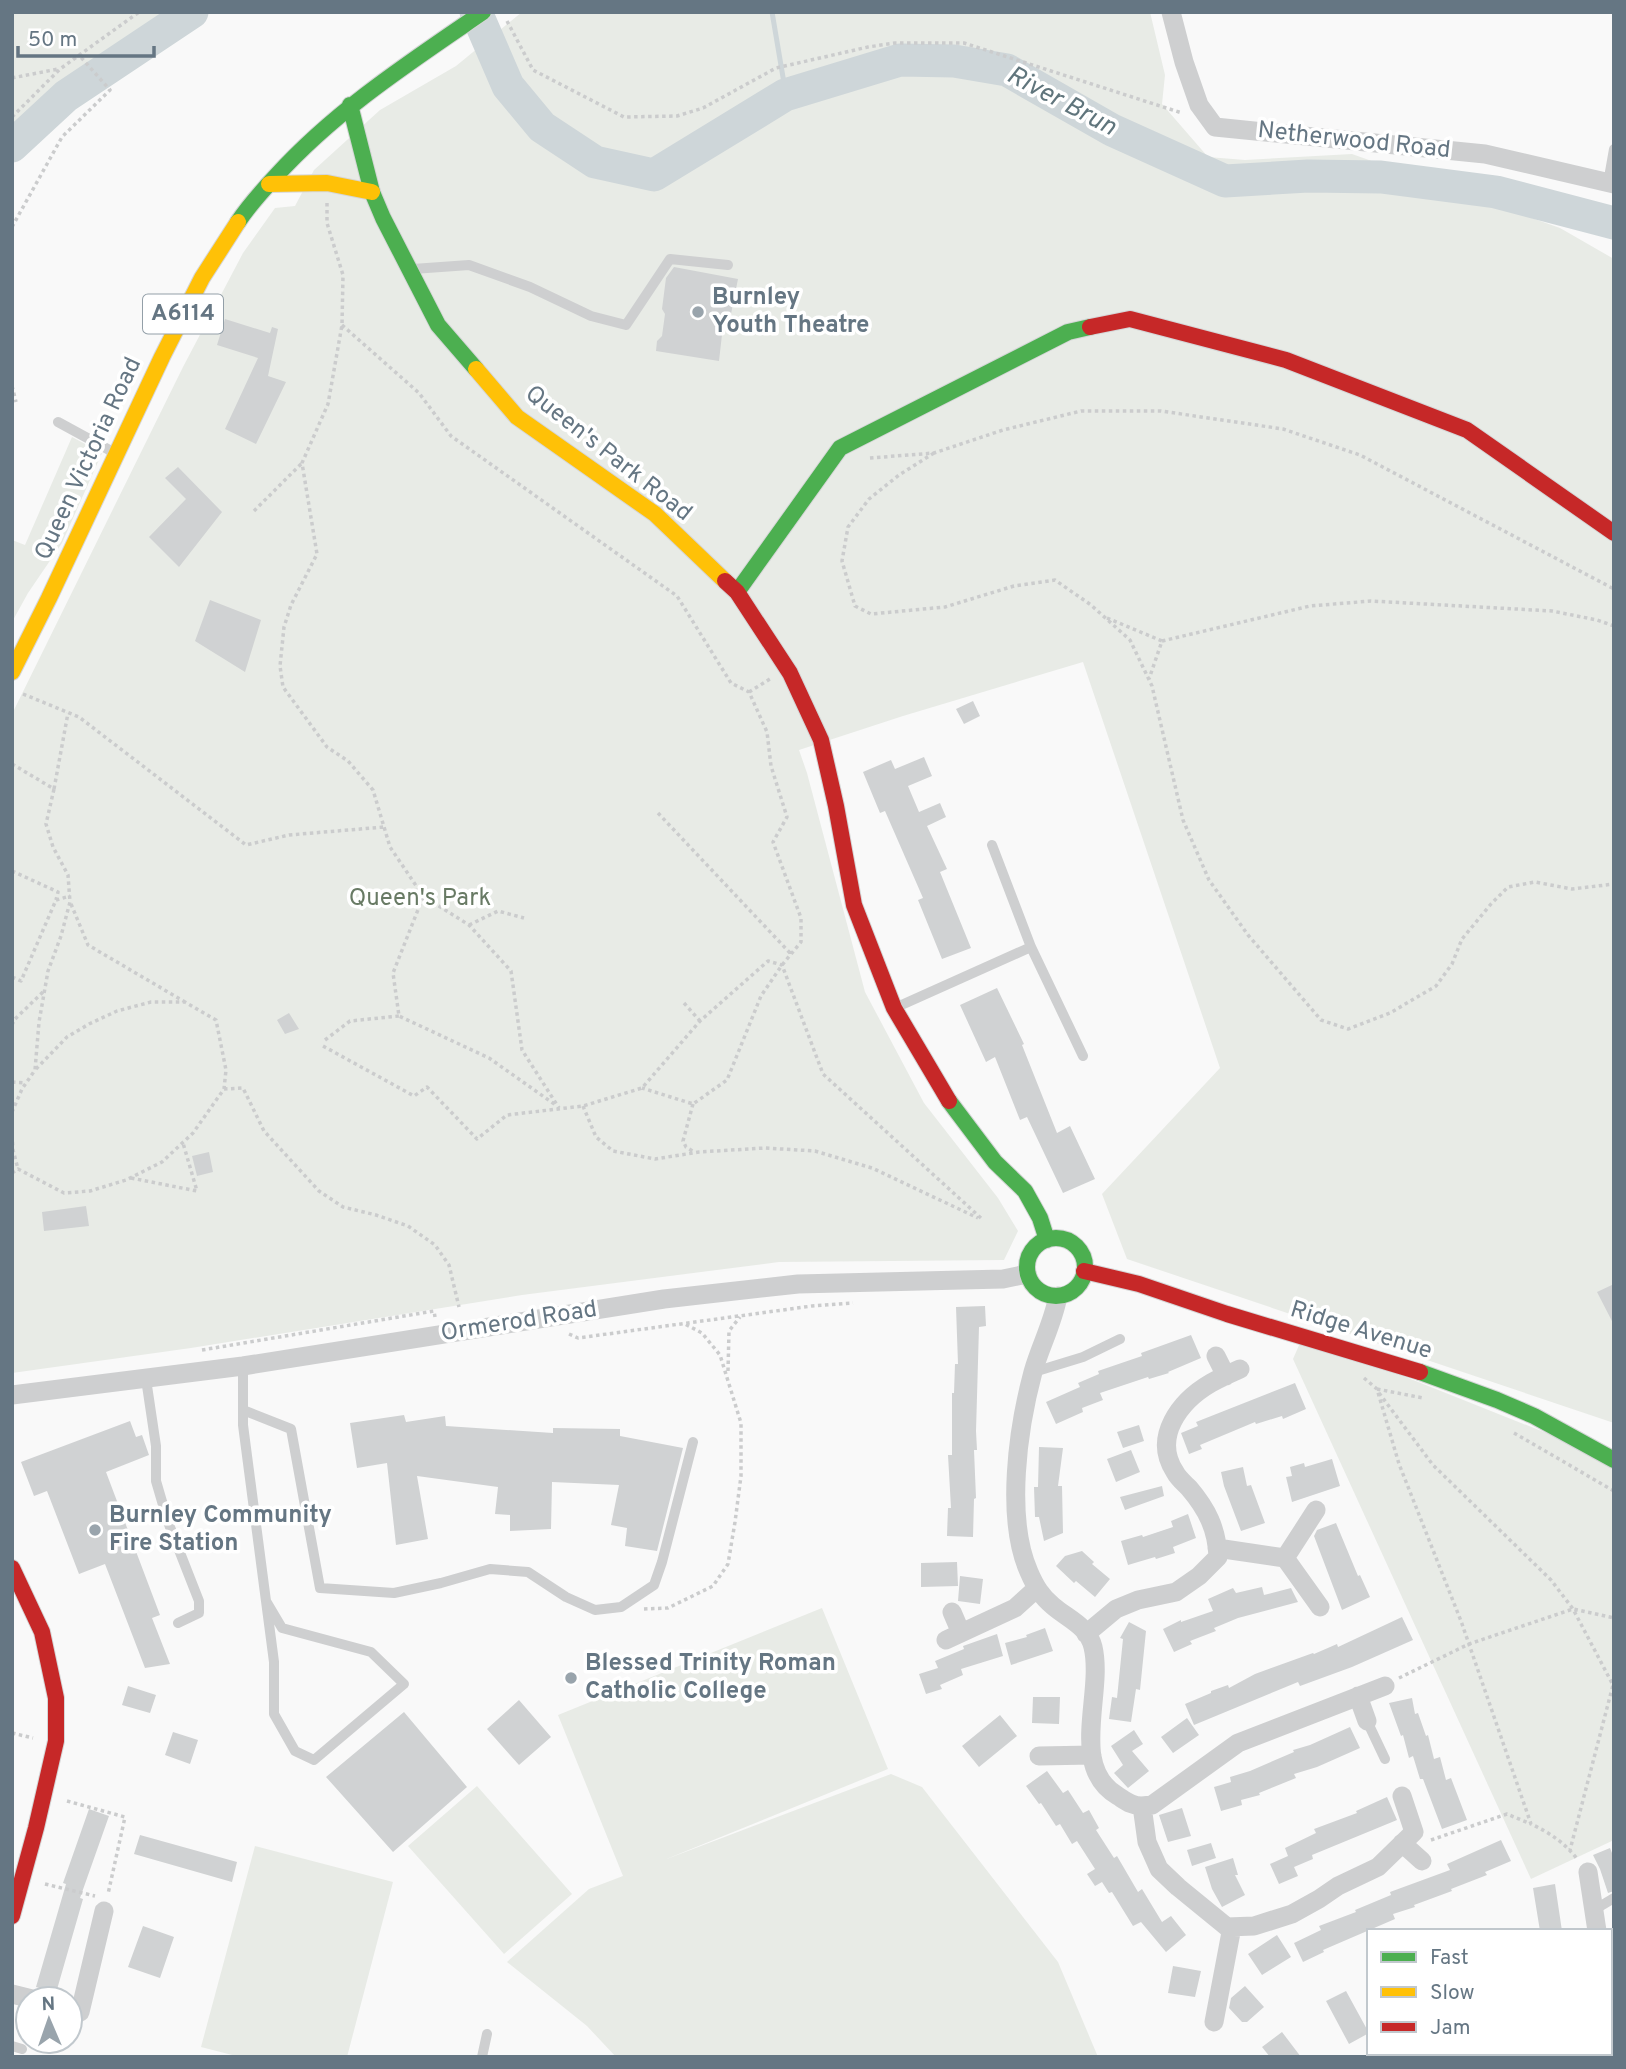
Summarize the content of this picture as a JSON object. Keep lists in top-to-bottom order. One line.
{"streets":{"main road":["A6114","Queen's Park Road","Queen Victoria Road","Ridge Avenue"],"street":["Netherwood Road","Ormerod Road"]},"crossings":[["Queen's Park Road","Queen Victoria Road"],["Queen's Park Road","Ormerod Road"],["Queen's Park Road","Ridge Avenue"],["Ormerod Road","Ridge Avenue"]],"water":["River Brun"],"parks":["Queen's Park"],"places":["Burnley Youth Theatre","Burnley Community Fire Station","Blessed Trinity Roman Catholic College"],"legend":["Fast","Slow","Jam"],"scale_bar":"50 m","north":"top"}
